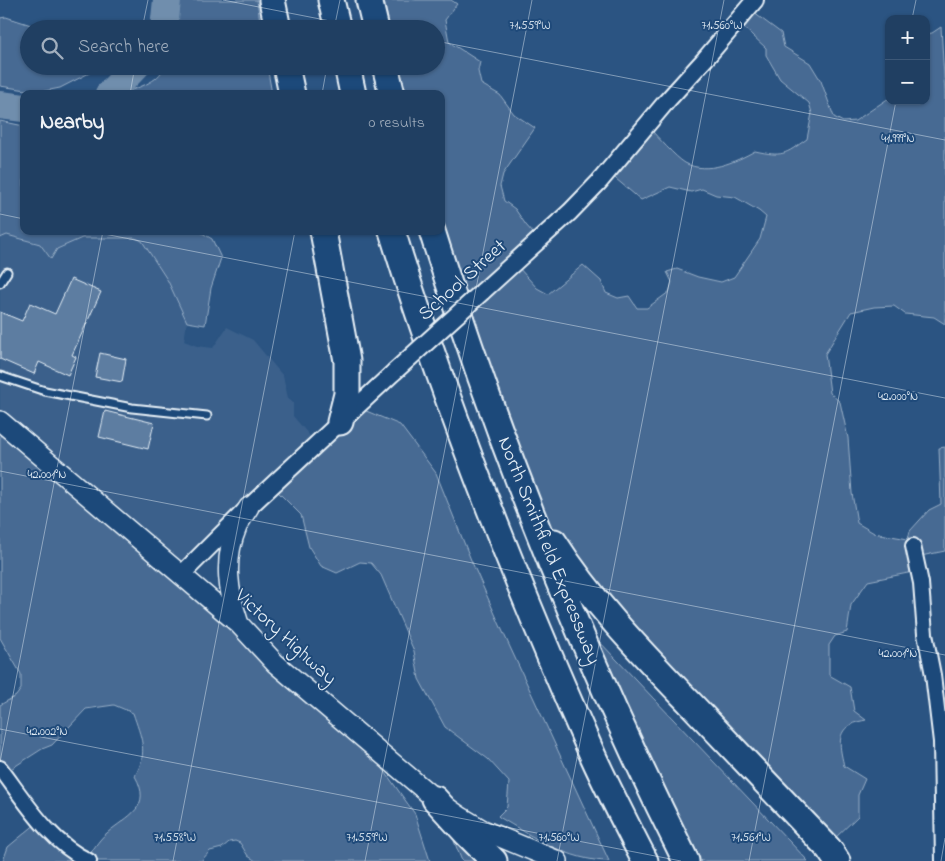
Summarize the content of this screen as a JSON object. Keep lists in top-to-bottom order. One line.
{"streets":{"highway":["North Smithfield Expressway"],"main road":["Victory Highway"],"street":["School Street"]},"crossings":[["School Street","Victory Highway"]],"page":{"map_buttons":["+","−"],"search":"Search here","heading":["Nearby","0 results"]},"coordinates":["71.559°W","71.560°W","41.999°N","42.000°N","42.001°N","42.002°N","71.558°W","71.561°W"]}
